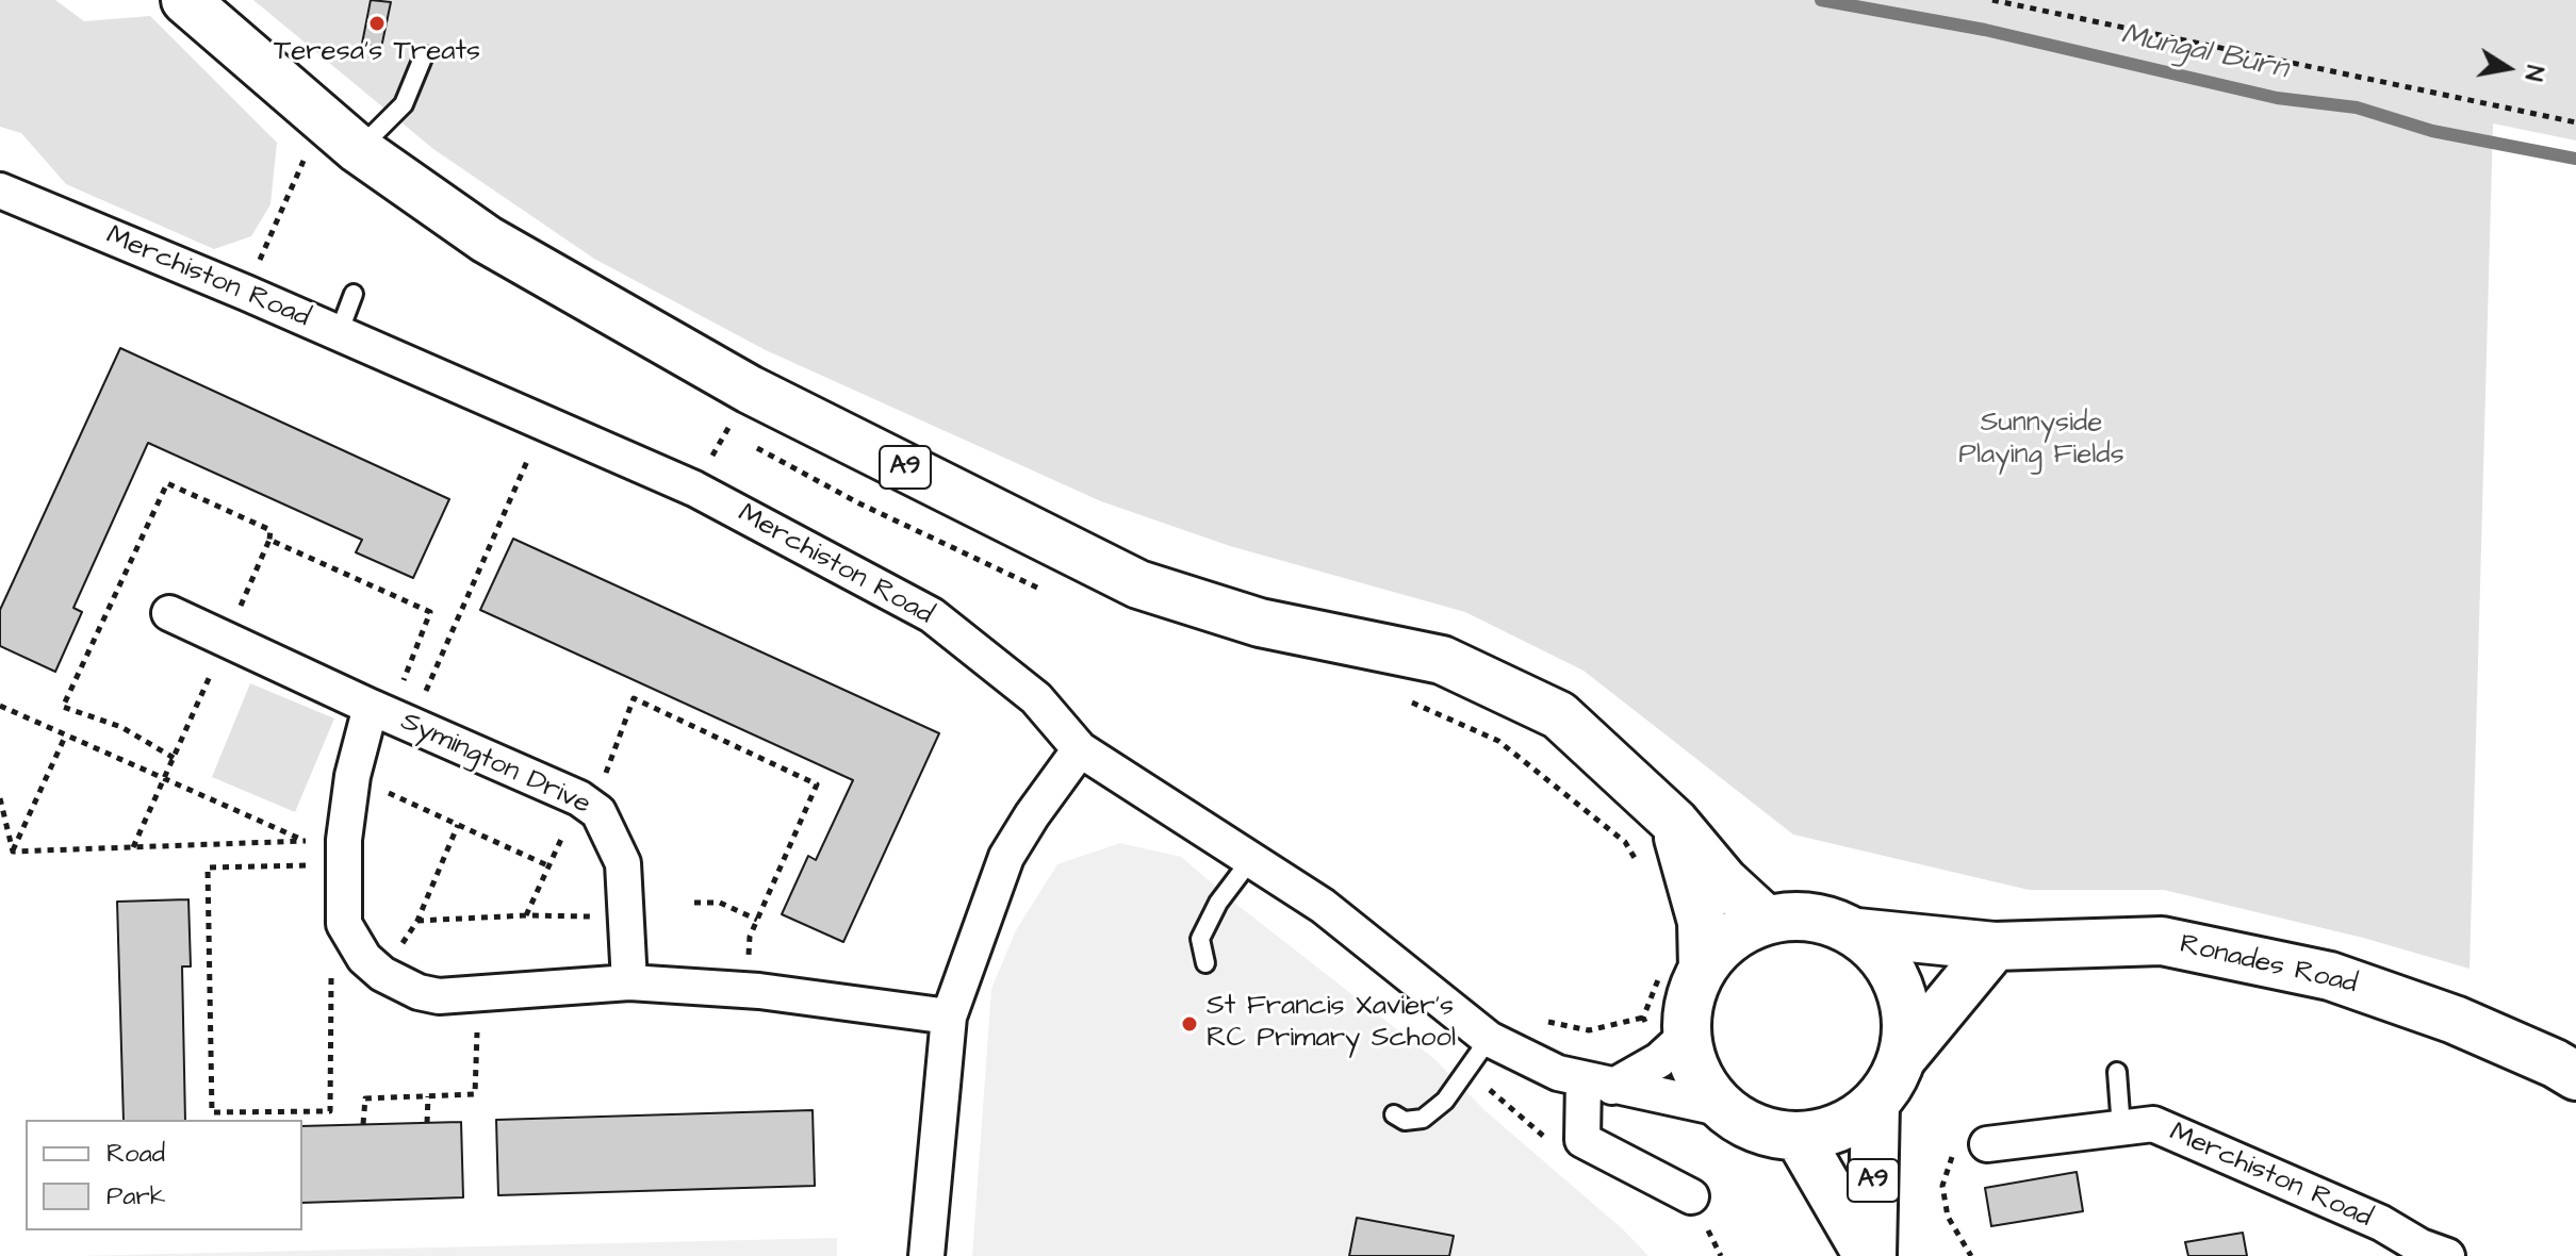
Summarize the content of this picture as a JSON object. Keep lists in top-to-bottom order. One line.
{"streets":{"main road":["A9","Ronades Road"],"street":["Merchiston Road","Symington Drive"]},"crossings":[["Merchiston Road","A9"],["Merchiston Road","Ronades Road"],["A9","Ronades Road"]],"water":["Mungal Burn"],"parks":["Sunnyside Playing Fields"],"places":["Teresa's Treats","St Francis Xavier's RC Primary School"],"legend":["Road","Park"],"north":"right"}
